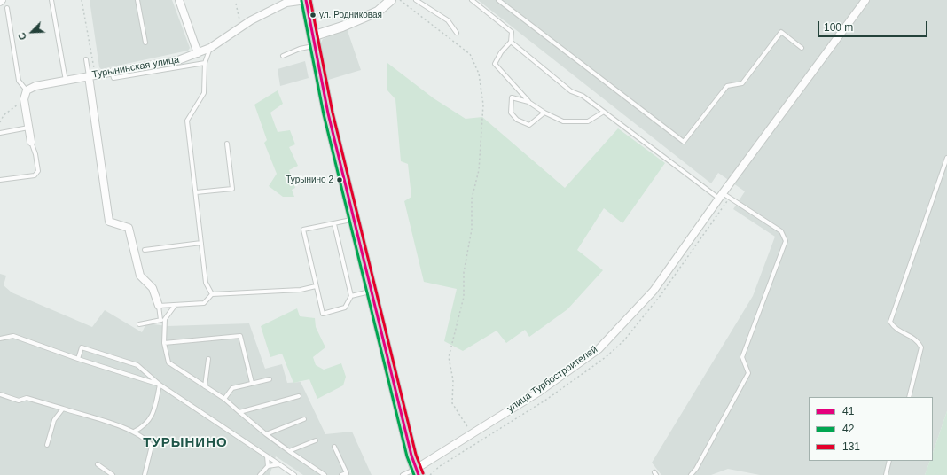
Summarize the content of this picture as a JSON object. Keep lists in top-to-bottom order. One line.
{"streets":{"street":["Турынинская улица","улица Турбостроителей"]},"districts":["ТУРЫНИНО"],"places":["ул. Родниковая","Турынино 2"],"lines":["transit line 41","transit line 131","transit line 42"],"legend":["41","42","131"],"scale_bar":"100 m","north":"bottom left"}
